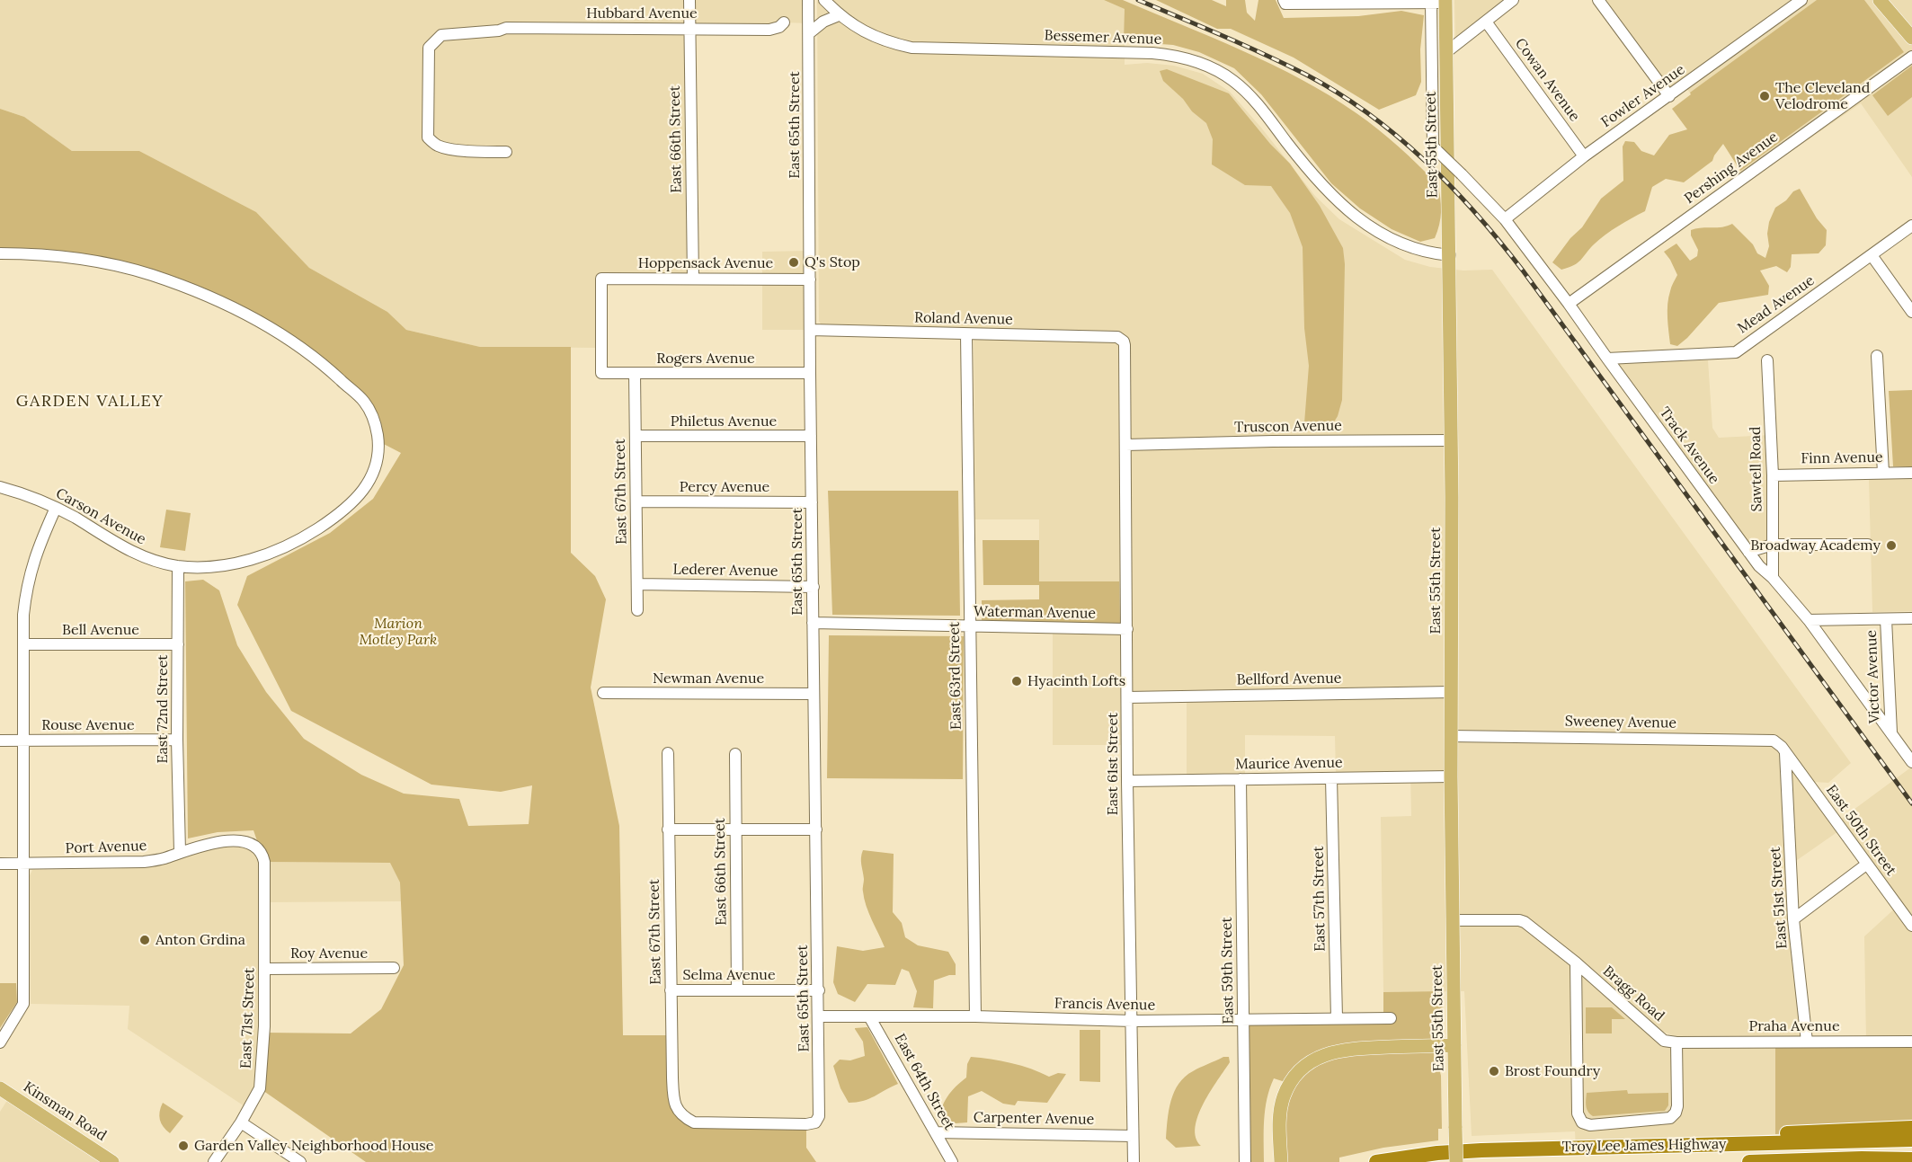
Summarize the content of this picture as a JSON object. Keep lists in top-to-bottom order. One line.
{"streets":{"highway":["Troy Lee James Highway"],"main road":["East 55th Street","Kinsman Road"],"street":["Hubbard Avenue","Bessemer Avenue","Cowan Avenue","Fowler Avenue","East 65th Street","East 66th Street","Pershing Avenue","Hoppensack Avenue","Mead Avenue","Roland Avenue","Rogers Avenue","Philetus Avenue","Truscon Avenue","Track Avenue","Finn Avenue","Sawtell Road","Percy Avenue","East 67th Street","Carson Avenue","Lederer Avenue","Waterman Avenue","Bell Avenue","East 63rd Street","Victor Avenue","Newman Avenue","Bellford Avenue","East 72nd Street","Sweeney Avenue","Rouse Avenue","East 61st Street","Maurice Avenue","East 50th Street","Port Avenue","East 51st Street","East 57th Street","Roy Avenue","East 59th Street","Selma Avenue","Bragg Road","Francis Avenue","East 71st Street","Praha Avenue","East 64th Street","Carpenter Avenue"]},"crossings":[["Hubbard Avenue","East 66th Street"],["Bessemer Avenue","East 55th Street"],["Cowan Avenue","Fowler Avenue"],["Fowler Avenue","Track Avenue"],["East 65th Street","Hoppensack Avenue"],["East 65th Street","Roland Avenue"],["East 65th Street","Rogers Avenue"],["East 65th Street","Philetus Avenue"],["East 65th Street","Percy Avenue"],["East 65th Street","East 67th Street"],["East 65th Street","Lederer Avenue"],["East 65th Street","Waterman Avenue"],["East 65th Street","Newman Avenue"],["East 65th Street","Selma Avenue"],["East 65th Street","Francis Avenue"],["East 66th Street","Hoppensack Avenue"],["East 66th Street","Selma Avenue"],["East 55th Street","Truscon Avenue"],["East 55th Street","Bellford Avenue"],["East 55th Street","Sweeney Avenue"],["East 55th Street","Maurice Avenue"],["East 55th Street","Bragg Road"],["Pershing Avenue","Track Avenue"],["Hoppensack Avenue","Rogers Avenue"],["Mead Avenue","Track Avenue"],["Roland Avenue","East 63rd Street"],["Roland Avenue","East 61st Street"],["Rogers Avenue","East 67th Street"],["Philetus Avenue","East 67th Street"],["Truscon Avenue","East 61st Street"],["Track Avenue","Sawtell Road"],["Track Avenue","Victor Avenue"],["Finn Avenue","Sawtell Road"],["Percy Avenue","East 67th Street"],["East 67th Street","Lederer Avenue"],["East 67th Street","Selma Avenue"],["Carson Avenue","East 72nd Street"],["Waterman Avenue","East 63rd Street"],["Waterman Avenue","East 61st Street"],["Bell Avenue","East 72nd Street"],["East 63rd Street","Francis Avenue"],["Bellford Avenue","East 61st Street"],["East 72nd Street","Rouse Avenue"],["East 72nd Street","Port Avenue"],["Sweeney Avenue","East 50th Street"],["Sweeney Avenue","East 51st Street"],["East 61st Street","Maurice Avenue"],["East 61st Street","Francis Avenue"],["East 61st Street","Carpenter Avenue"],["Maurice Avenue","East 57th Street"],["Maurice Avenue","East 59th Street"],["East 50th Street","East 51st Street"],["Port Avenue","East 71st Street"],["East 51st Street","Praha Avenue"],["East 57th Street","Francis Avenue"],["Roy Avenue","East 71st Street"],["East 59th Street","Francis Avenue"],["Bragg Road","Praha Avenue"],["Francis Avenue","East 64th Street"],["East 64th Street","Carpenter Avenue"]],"districts":["GARDEN VALLEY"],"parks":["Marion Motley Park"],"places":["The Cleveland Velodrome","Q's Stop","Broadway Academy","Hyacinth Lofts","Anton Grdina","Brost Foundry","Garden Valley Neighborhood House"]}
